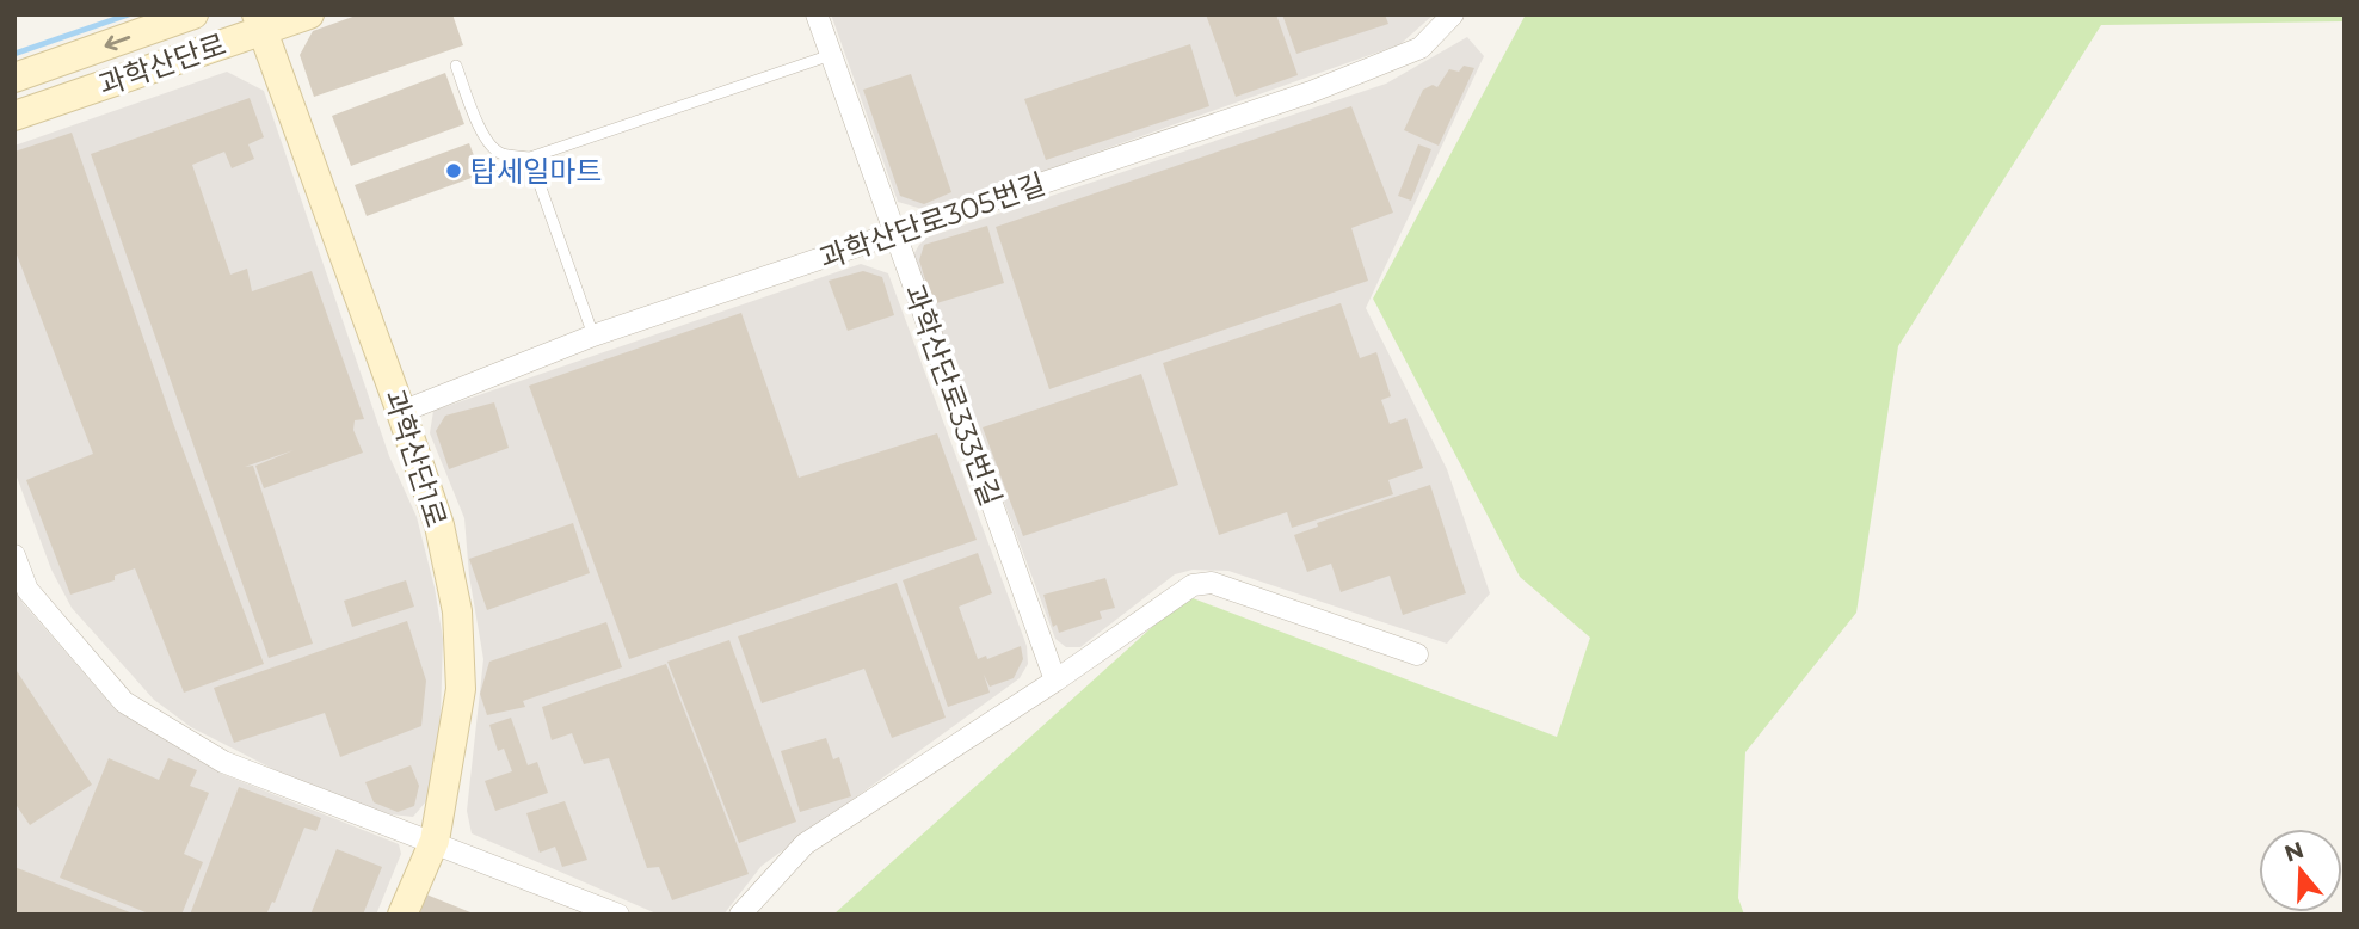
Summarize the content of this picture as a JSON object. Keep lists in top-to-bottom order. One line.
{"streets":{"main road":["과학산단로","과학산단1로"],"street":["과학산단로305번길","과학산단로333번길"]},"crossings":[["과학산단로","과학산단1로"],["과학산단로305번길","과학산단로333번길"],["과학산단로305번길","과학산단1로"]],"places":["탑세일마트"],"north":"top"}
